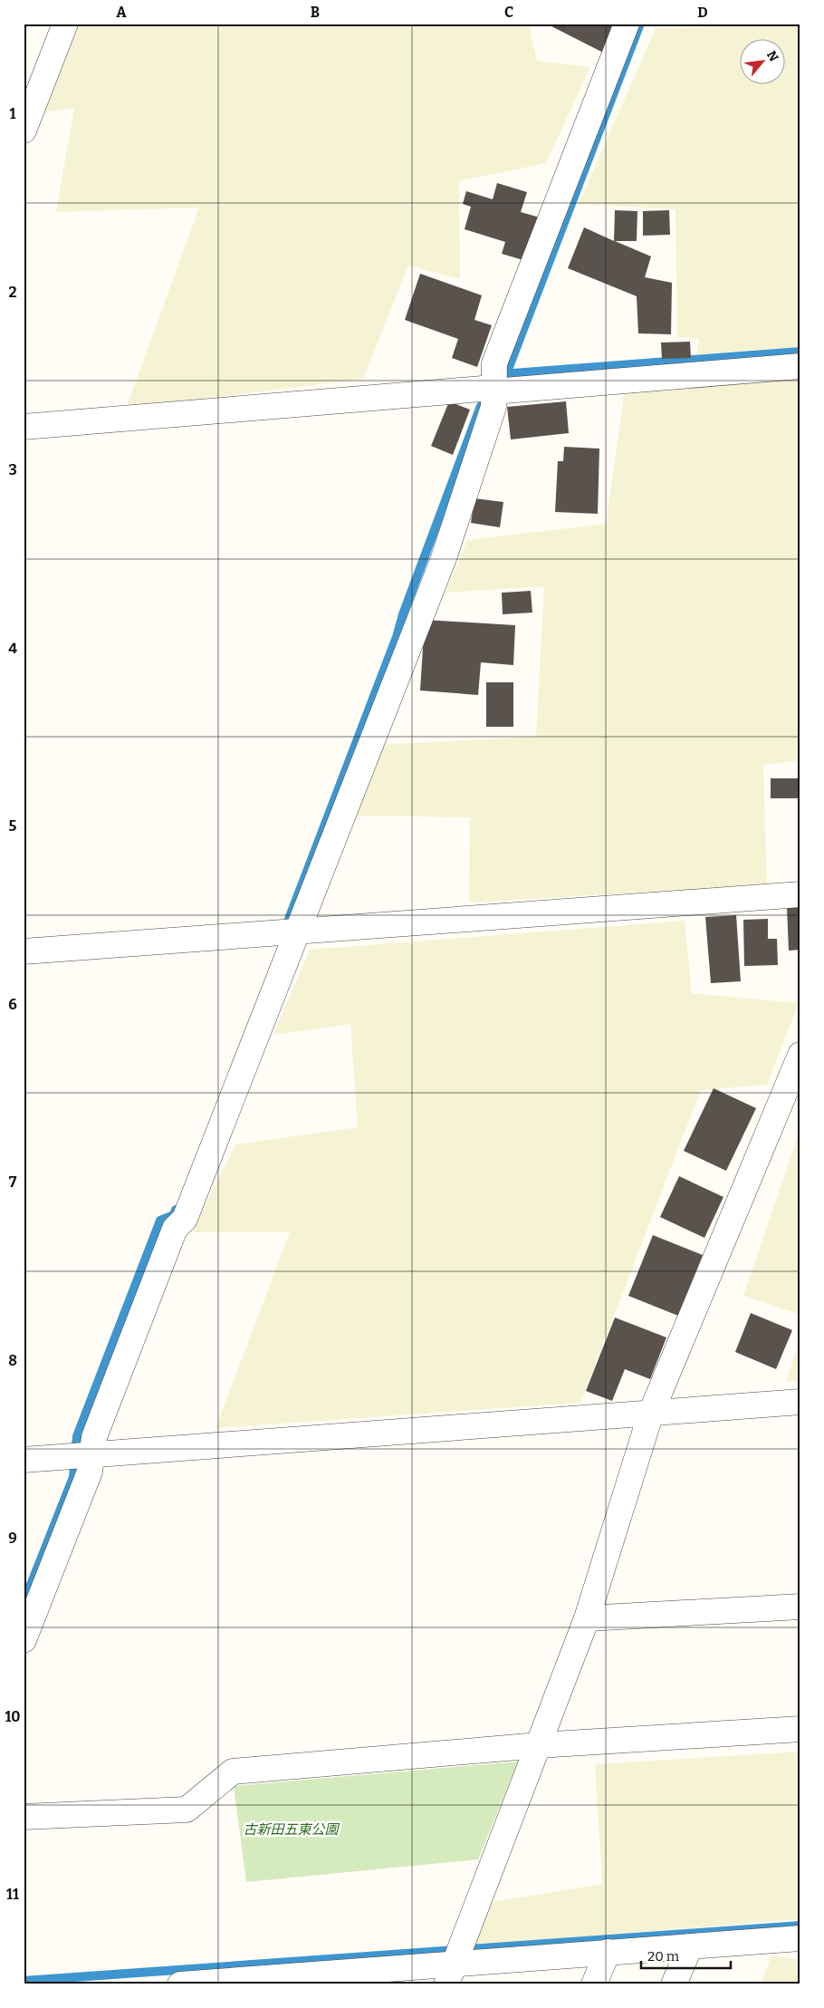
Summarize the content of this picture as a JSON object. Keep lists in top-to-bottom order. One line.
{"parks":["古新田五東公園"],"scale_bar":"20 m","north":"top right","grid":{"columns":["A","B","C","D"],"rows":["1","2","3","4","5","6","7","8","9","10","11"]}}
